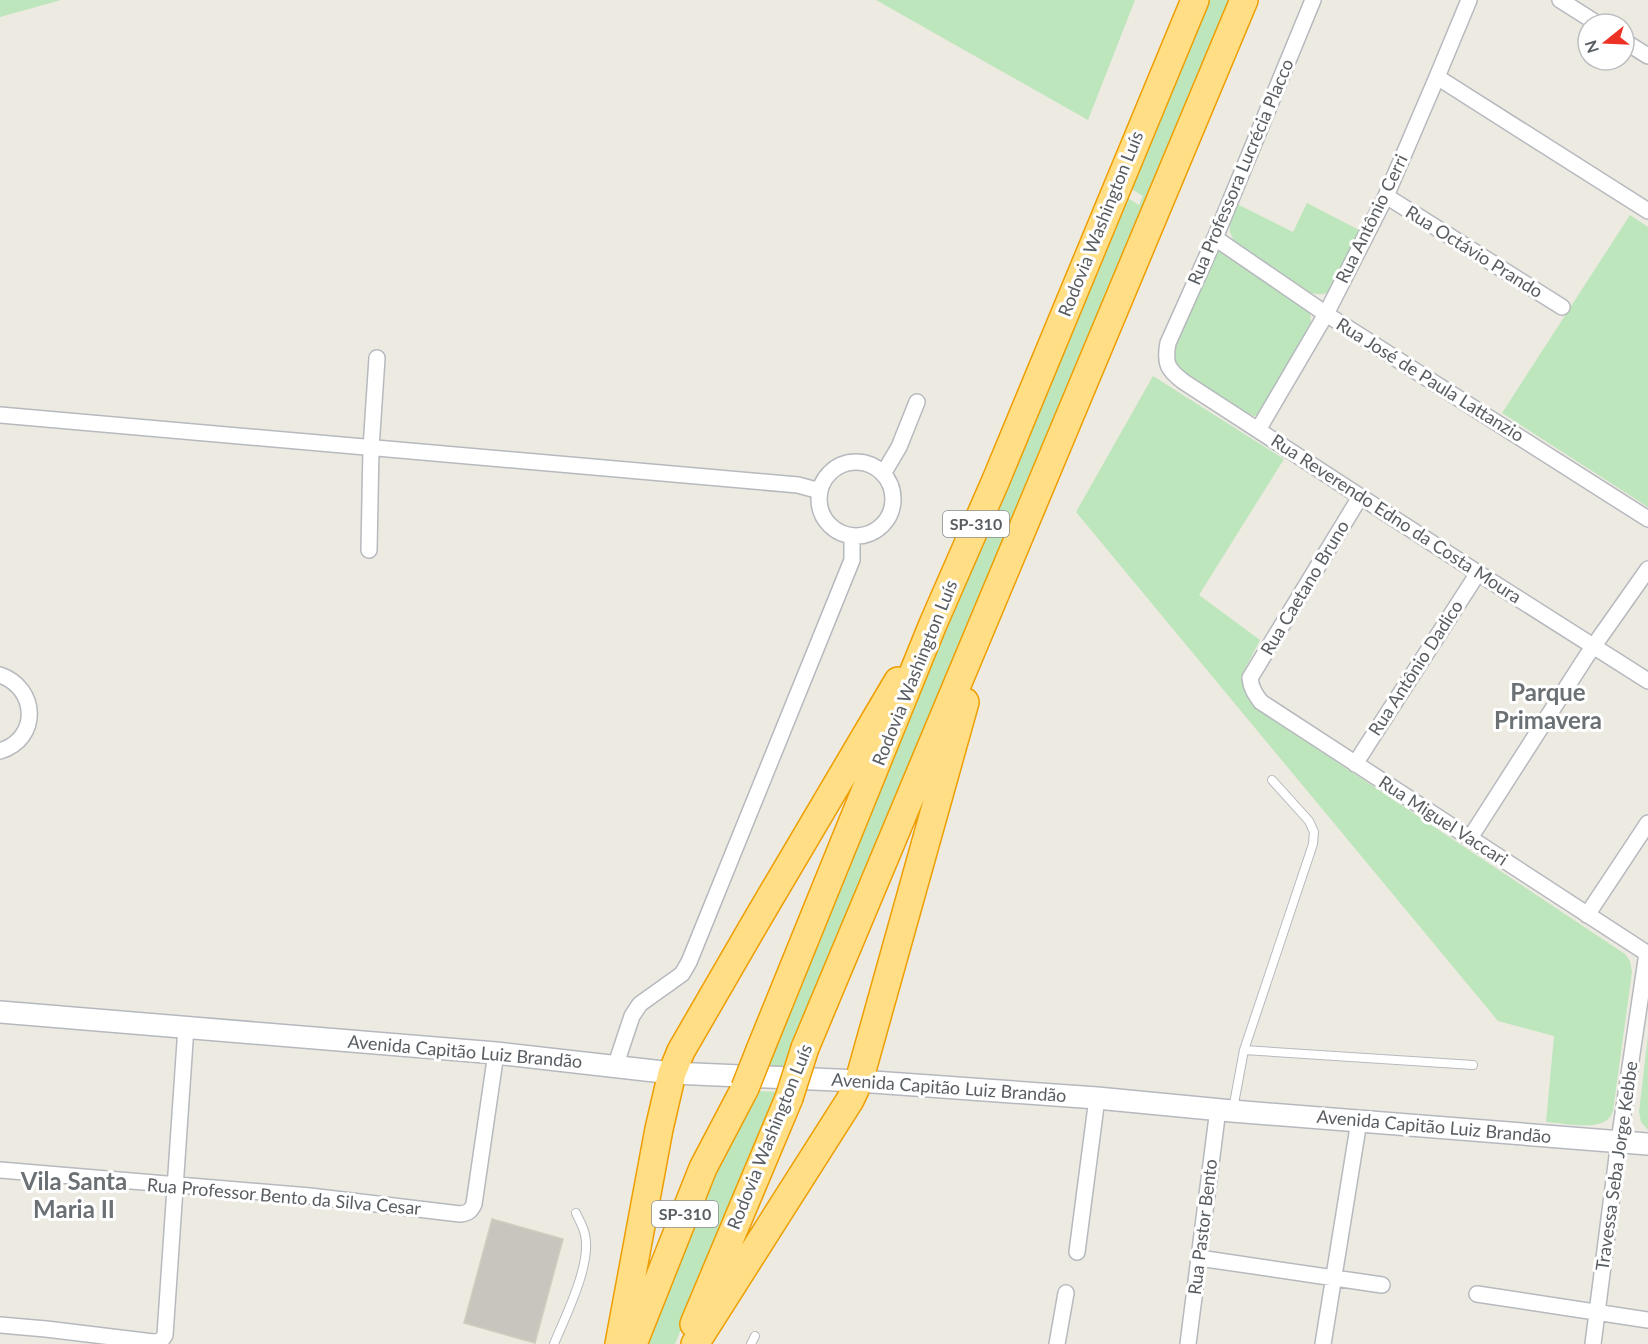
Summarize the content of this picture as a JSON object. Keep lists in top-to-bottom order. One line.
{"streets":{"highway":["Rodovia Washington Luís","SP-310"],"main road":["Avenida Capitão Luiz Brandão"],"street":["Rua Professora Lucrécia Placco","Rua Antônio Cerri","Rua Octávio Prando","Rua José de Paula Lattanzio","Rua Reverendo Edno da Costa Moura","Rua Caetano Bruno","Rua Antônio Dadico","Rua Miguel Vaccari","Travessa Seba Jorge Kebbe","Rua Professor Bento da Silva Cesar","Rua Pastor Bento"]},"crossings":[["Rua Professora Lucrécia Placco","Rua José de Paula Lattanzio"],["Rua Professora Lucrécia Placco","Rua Reverendo Edno da Costa Moura"],["Rua Antônio Cerri","Rua Octávio Prando"],["Rua Antônio Cerri","Rua José de Paula Lattanzio"],["Rua Antônio Cerri","Rua Reverendo Edno da Costa Moura"],["Rua Reverendo Edno da Costa Moura","Rua Caetano Bruno"],["Rua Reverendo Edno da Costa Moura","Rua Antônio Dadico"],["Rua Caetano Bruno","Rua Miguel Vaccari"],["Rua Antônio Dadico","Rua Miguel Vaccari"],["Rua Miguel Vaccari","Travessa Seba Jorge Kebbe"],["Avenida Capitão Luiz Brandão","Travessa Seba Jorge Kebbe"],["Avenida Capitão Luiz Brandão","Rua Professor Bento da Silva Cesar"],["Avenida Capitão Luiz Brandão","Rua Pastor Bento"]],"districts":["Parque Primavera","Vila Santa Maria II"],"north":"left"}
